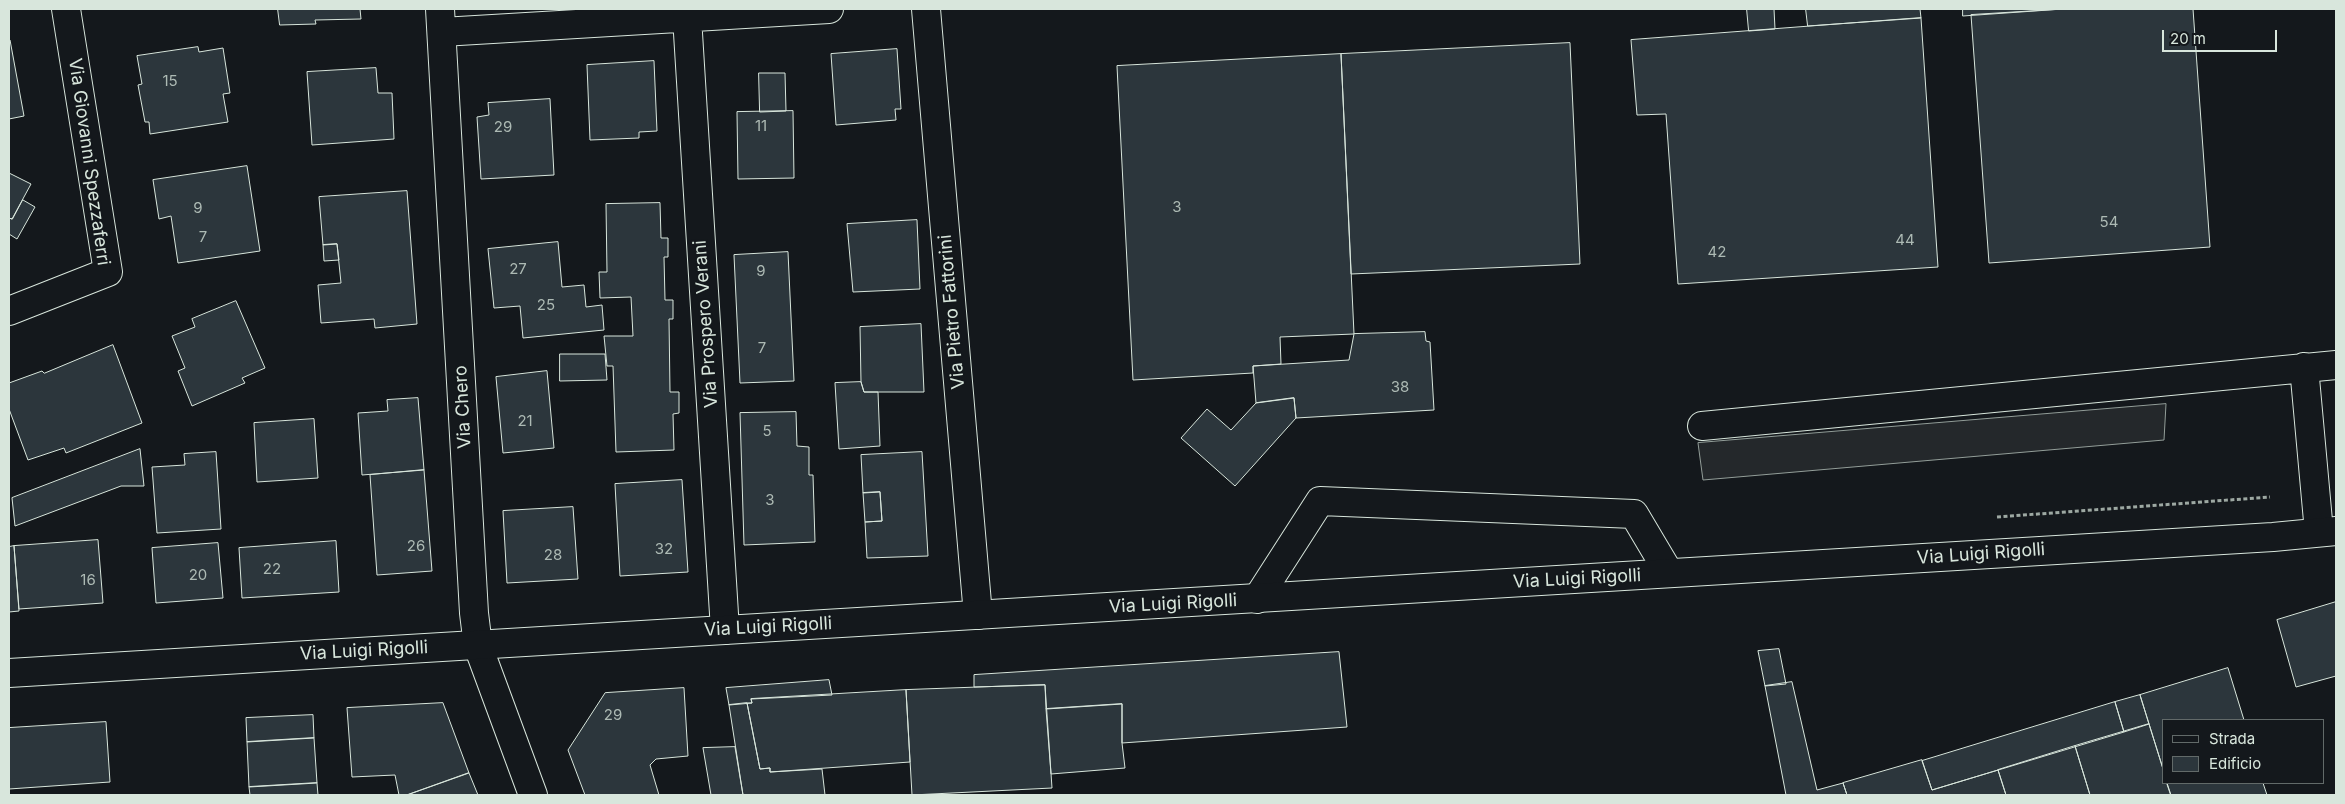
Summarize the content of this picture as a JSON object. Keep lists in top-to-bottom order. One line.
{"streets":{"street":["Via Giovanni Spezzaferri","Via Pietro Fattorini","Via Prospero Verani","Via Chero","Via Luigi Rigolli"]},"crossings":[["Via Pietro Fattorini","Via Luigi Rigolli"],["Via Prospero Verani","Via Luigi Rigolli"],["Via Chero","Via Luigi Rigolli"]],"house_numbers":["15","11","29","3","9","54","7","44","42","27","9","25","7","38","21","5","3","26","32","28","22","20","16","29"],"legend":["Strada","Edificio"],"scale_bar":"20 m"}
